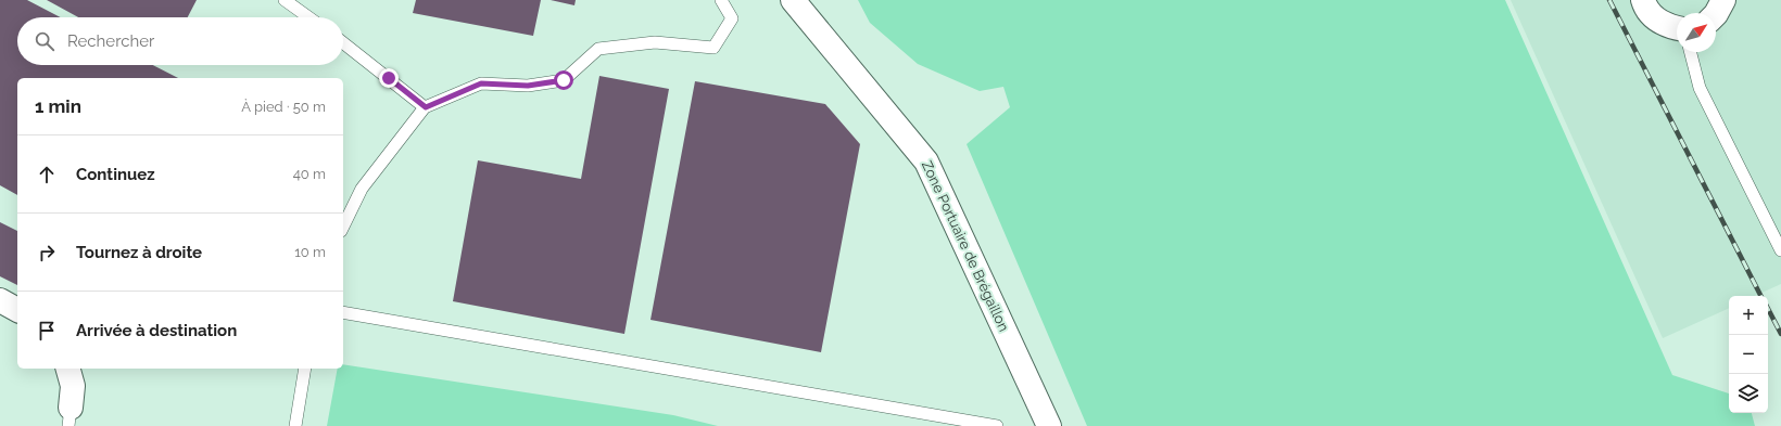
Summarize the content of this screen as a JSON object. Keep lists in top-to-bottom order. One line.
{"streets":{"street":["Zone Portuaire de Brégaillon"]},"north":"top right","page":{"search":"Rechercher","heading":["1 min","À pied · 50 m"],"list":[["Continuez","40 m"],["Tournez à droite","10 m"],"Arrivée à destination"],"map_buttons":["+","−"]}}
